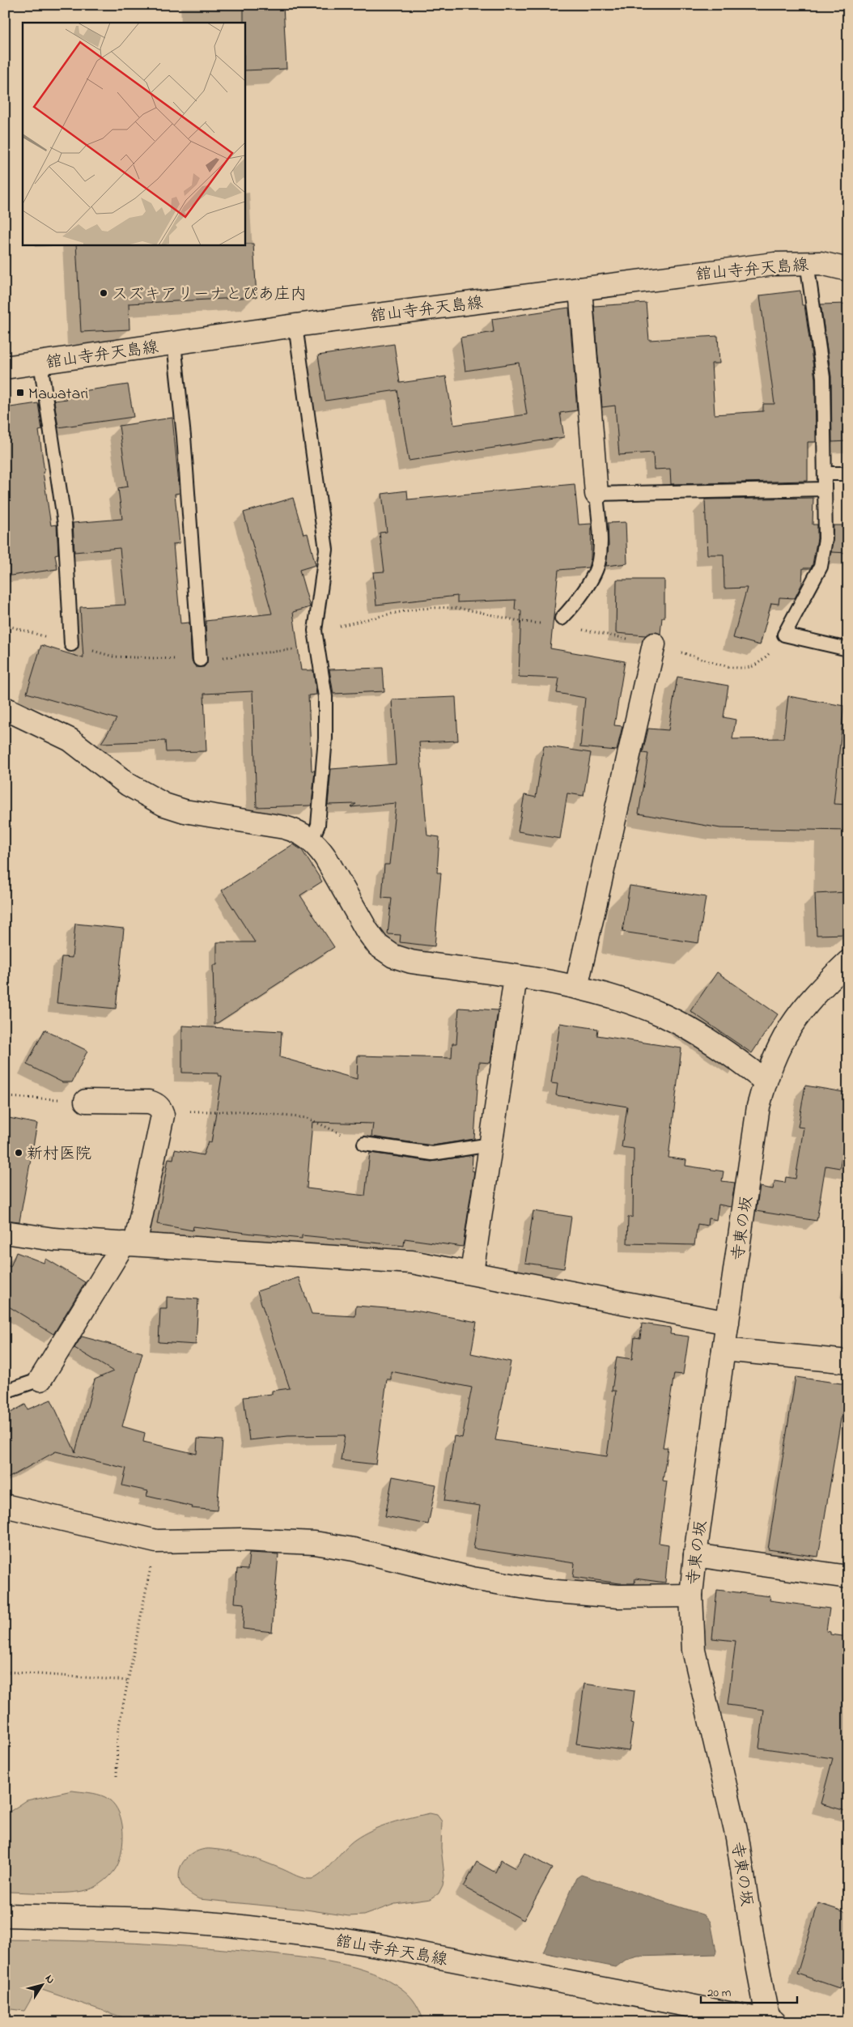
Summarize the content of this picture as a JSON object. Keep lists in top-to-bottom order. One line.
{"streets":{"street":["舘山寺弁天島線","寺東の坂"]},"crossings":[["舘山寺弁天島線","寺東の坂"]],"places":{"other":["スズキアリーナとぴあ庄内","新村医院"],"transit":["Mawatari"]},"scale_bar":"20 m","north":"top right"}
